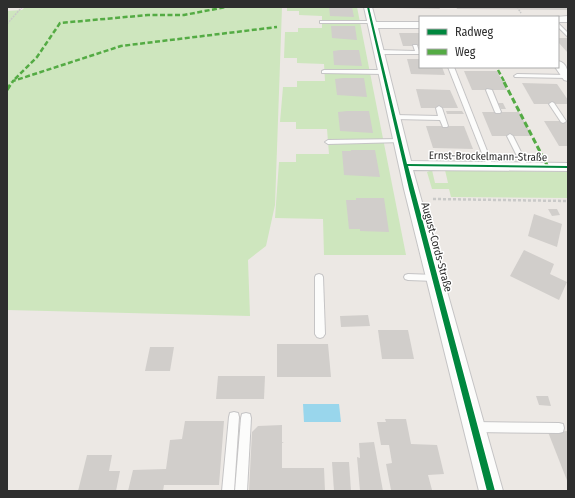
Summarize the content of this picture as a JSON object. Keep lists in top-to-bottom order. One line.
{"streets":{"street":["Ernst-Brockelmann-Straße","August-Cords-Straße"]},"crossings":[["Ernst-Brockelmann-Straße","August-Cords-Straße"]],"legend":["Radweg","Weg"]}
